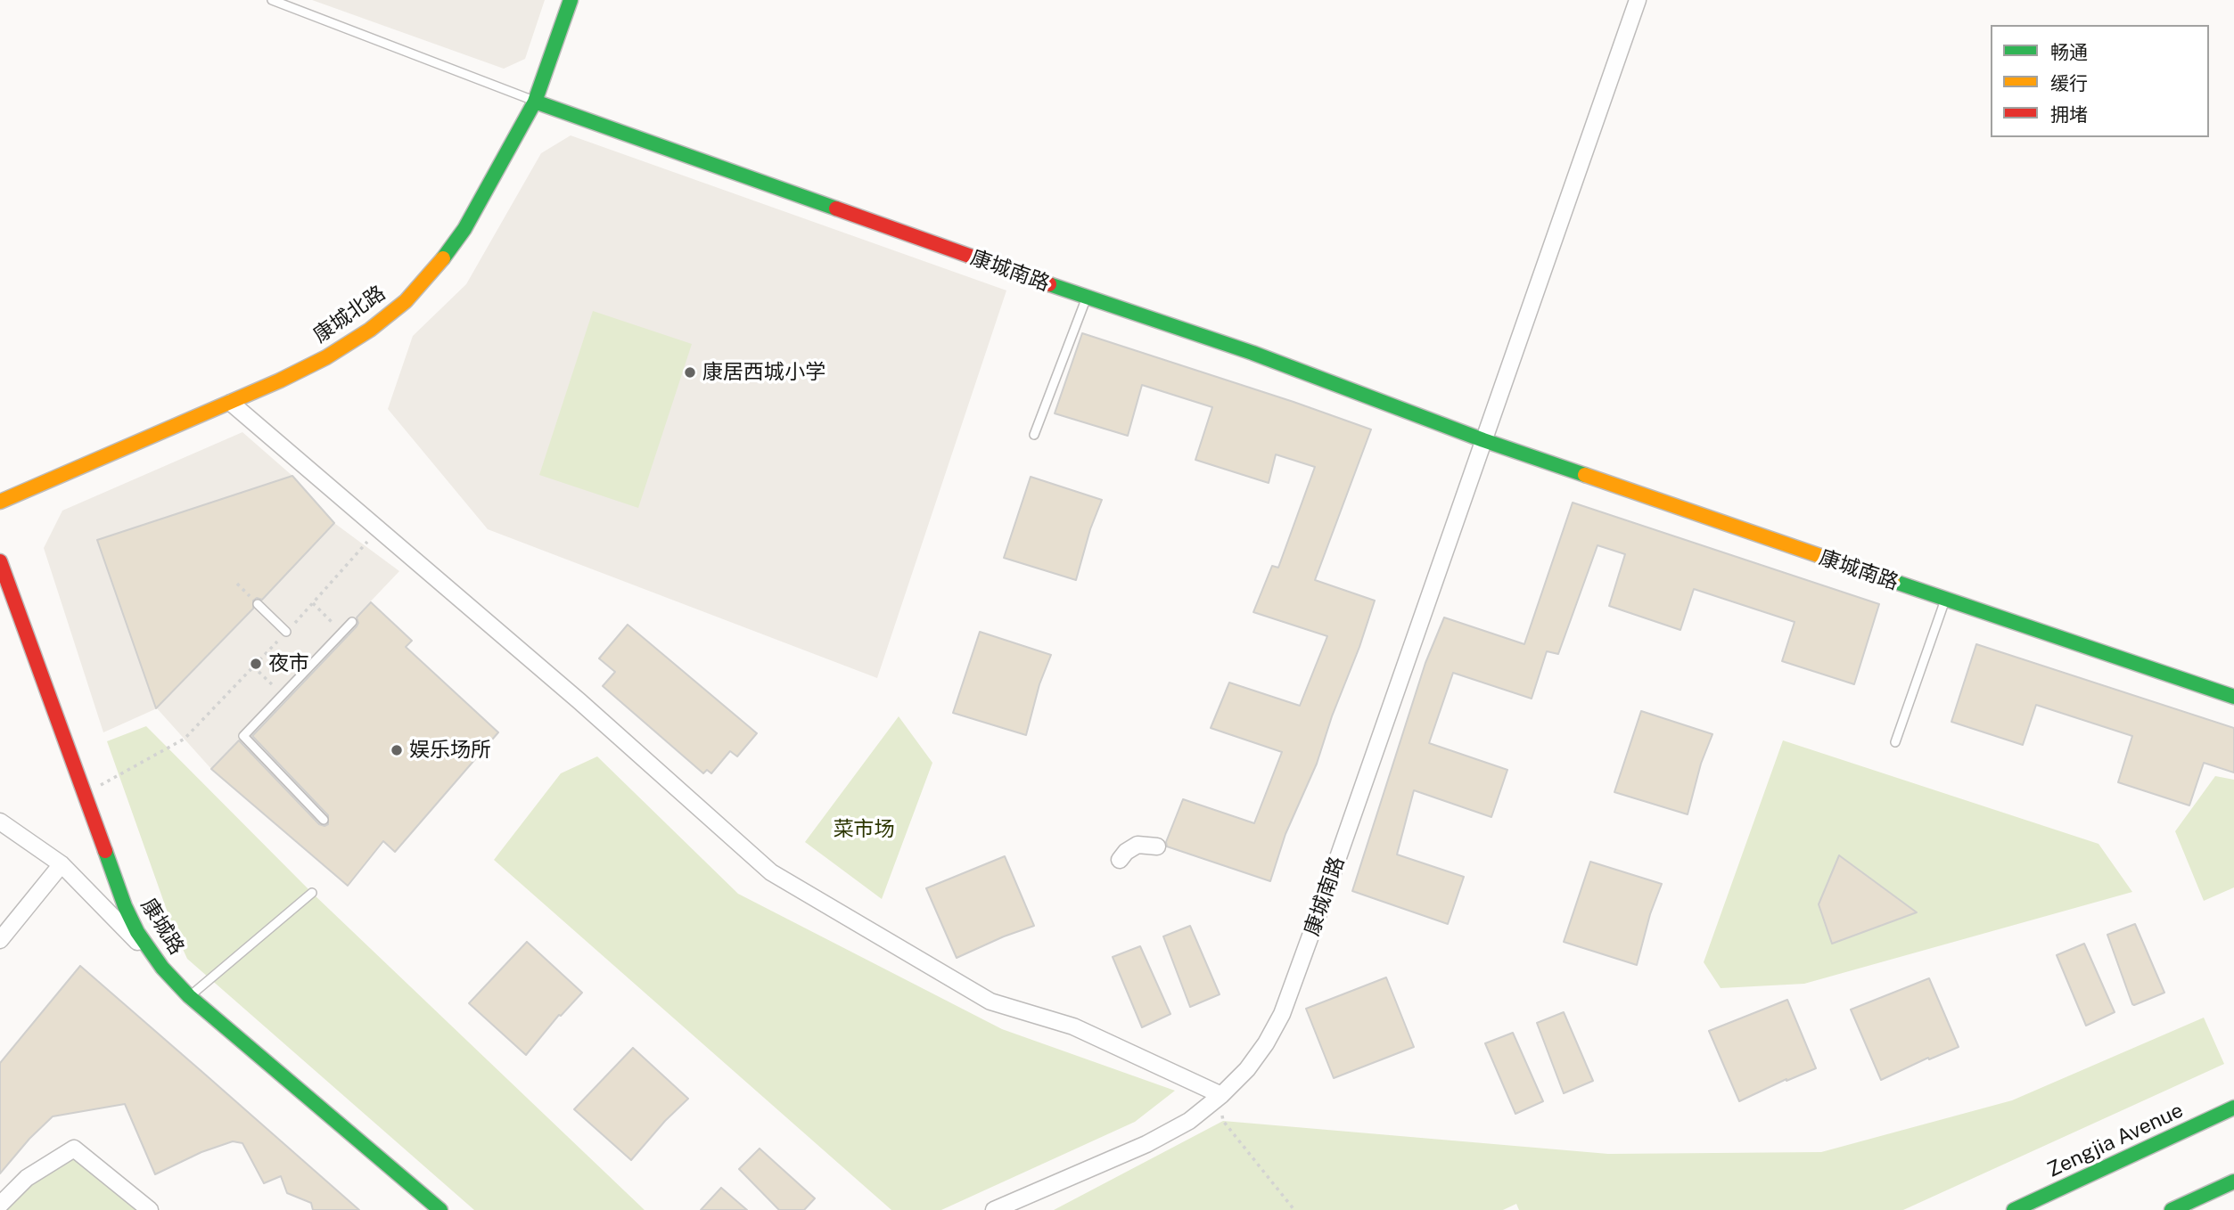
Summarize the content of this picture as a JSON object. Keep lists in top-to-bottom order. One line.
{"streets":{"main road":["康城南路","康城北路","康城路","Zengjia Avenue"]},"crossings":[["康城南路","康城北路"]],"parks":["菜市场"],"places":["康居西城小学","夜市","娱乐场所"],"legend":["畅通","缓行","拥堵"]}
